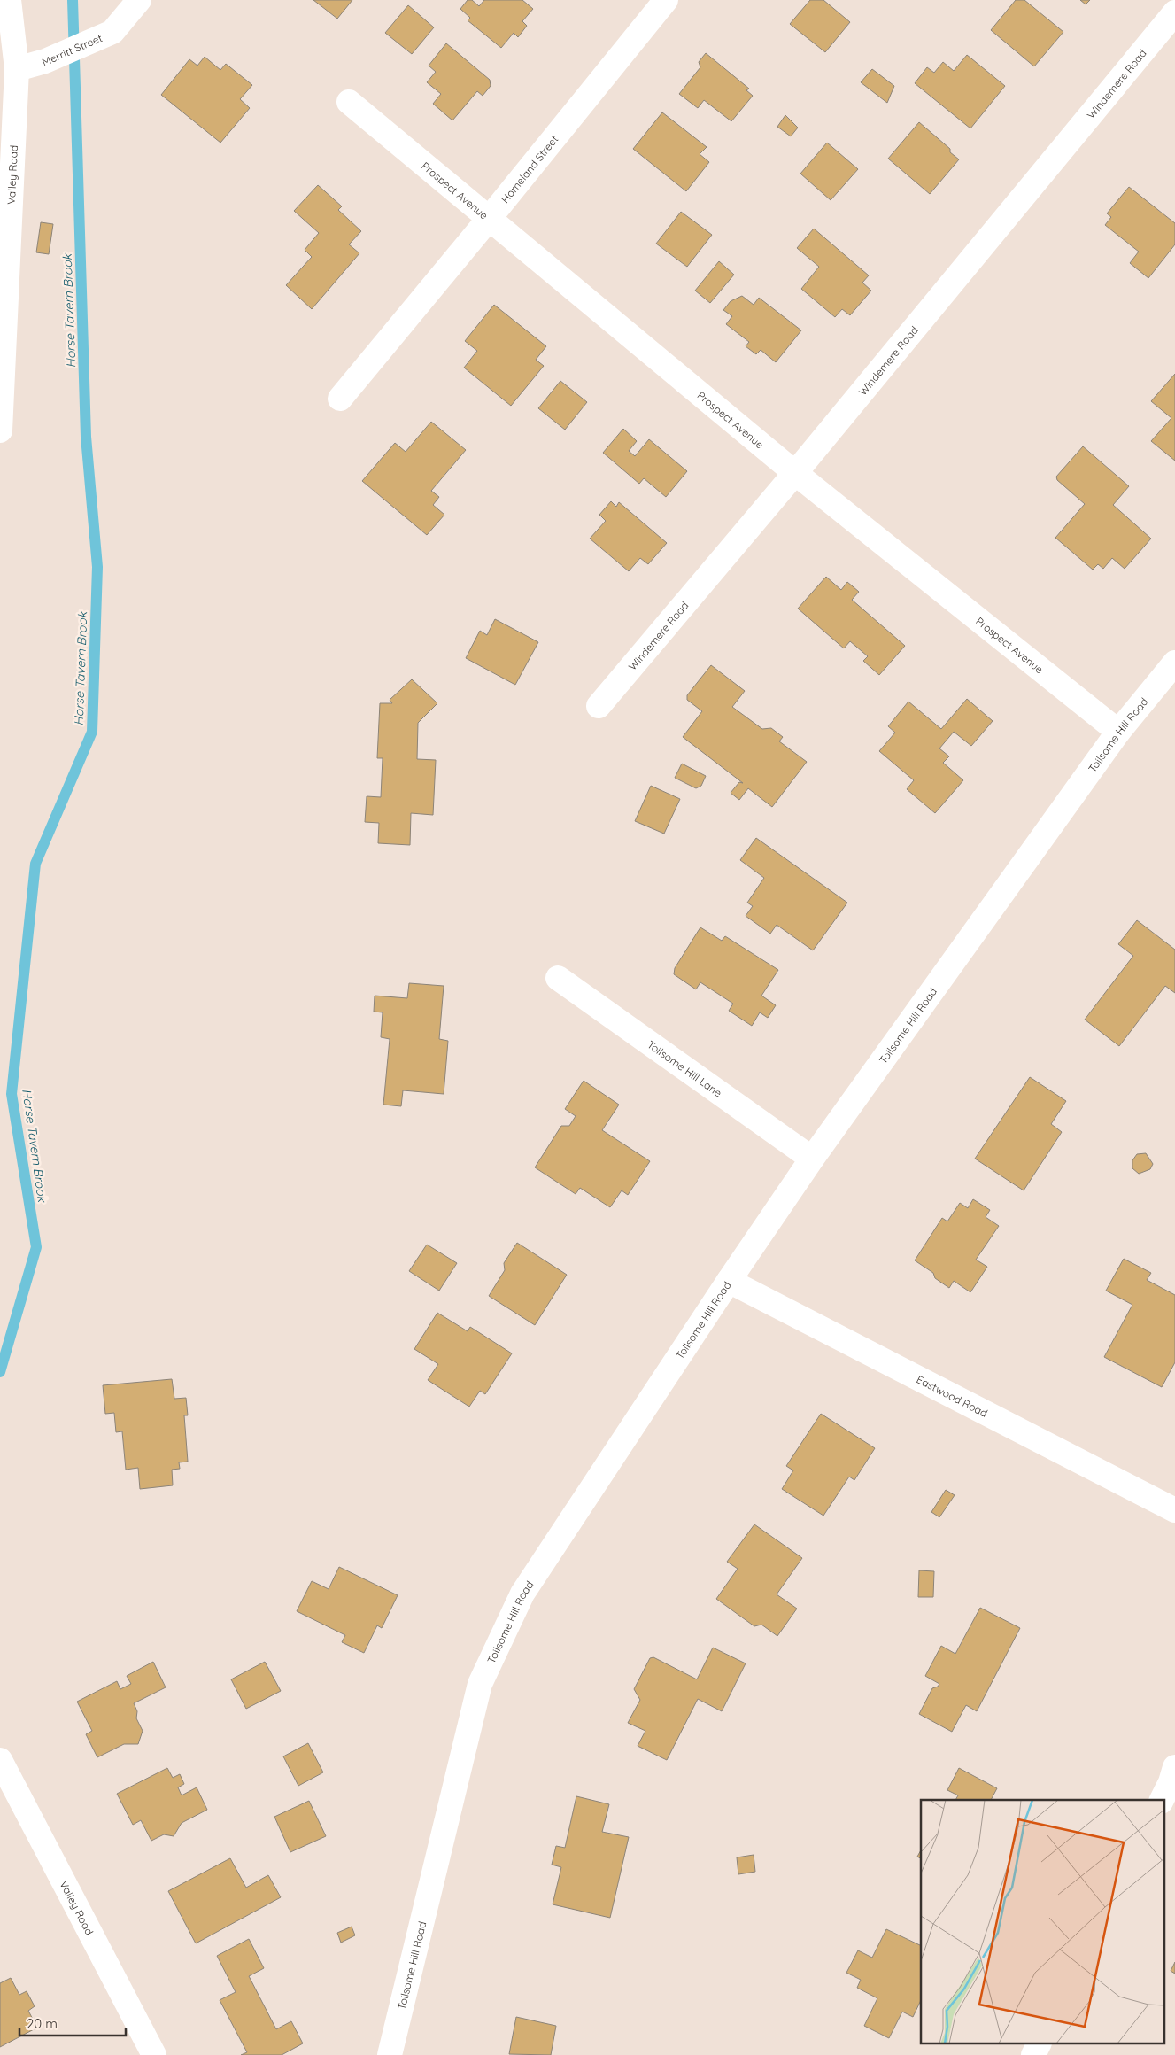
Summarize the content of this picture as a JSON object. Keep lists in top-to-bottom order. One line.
{"streets":{"street":["Merritt Street","Windemere Road","Homeland Street","Valley Road","Prospect Avenue","Toilsome Hill Road","Toilsome Hill Lane","Eastwood Road"]},"crossings":[["Merritt Street","Valley Road"],["Windemere Road","Prospect Avenue"],["Homeland Street","Prospect Avenue"],["Prospect Avenue","Toilsome Hill Road"],["Toilsome Hill Road","Toilsome Hill Lane"],["Toilsome Hill Road","Eastwood Road"]],"water":["Horse Tavern Brook"],"scale_bar":"20 m"}
